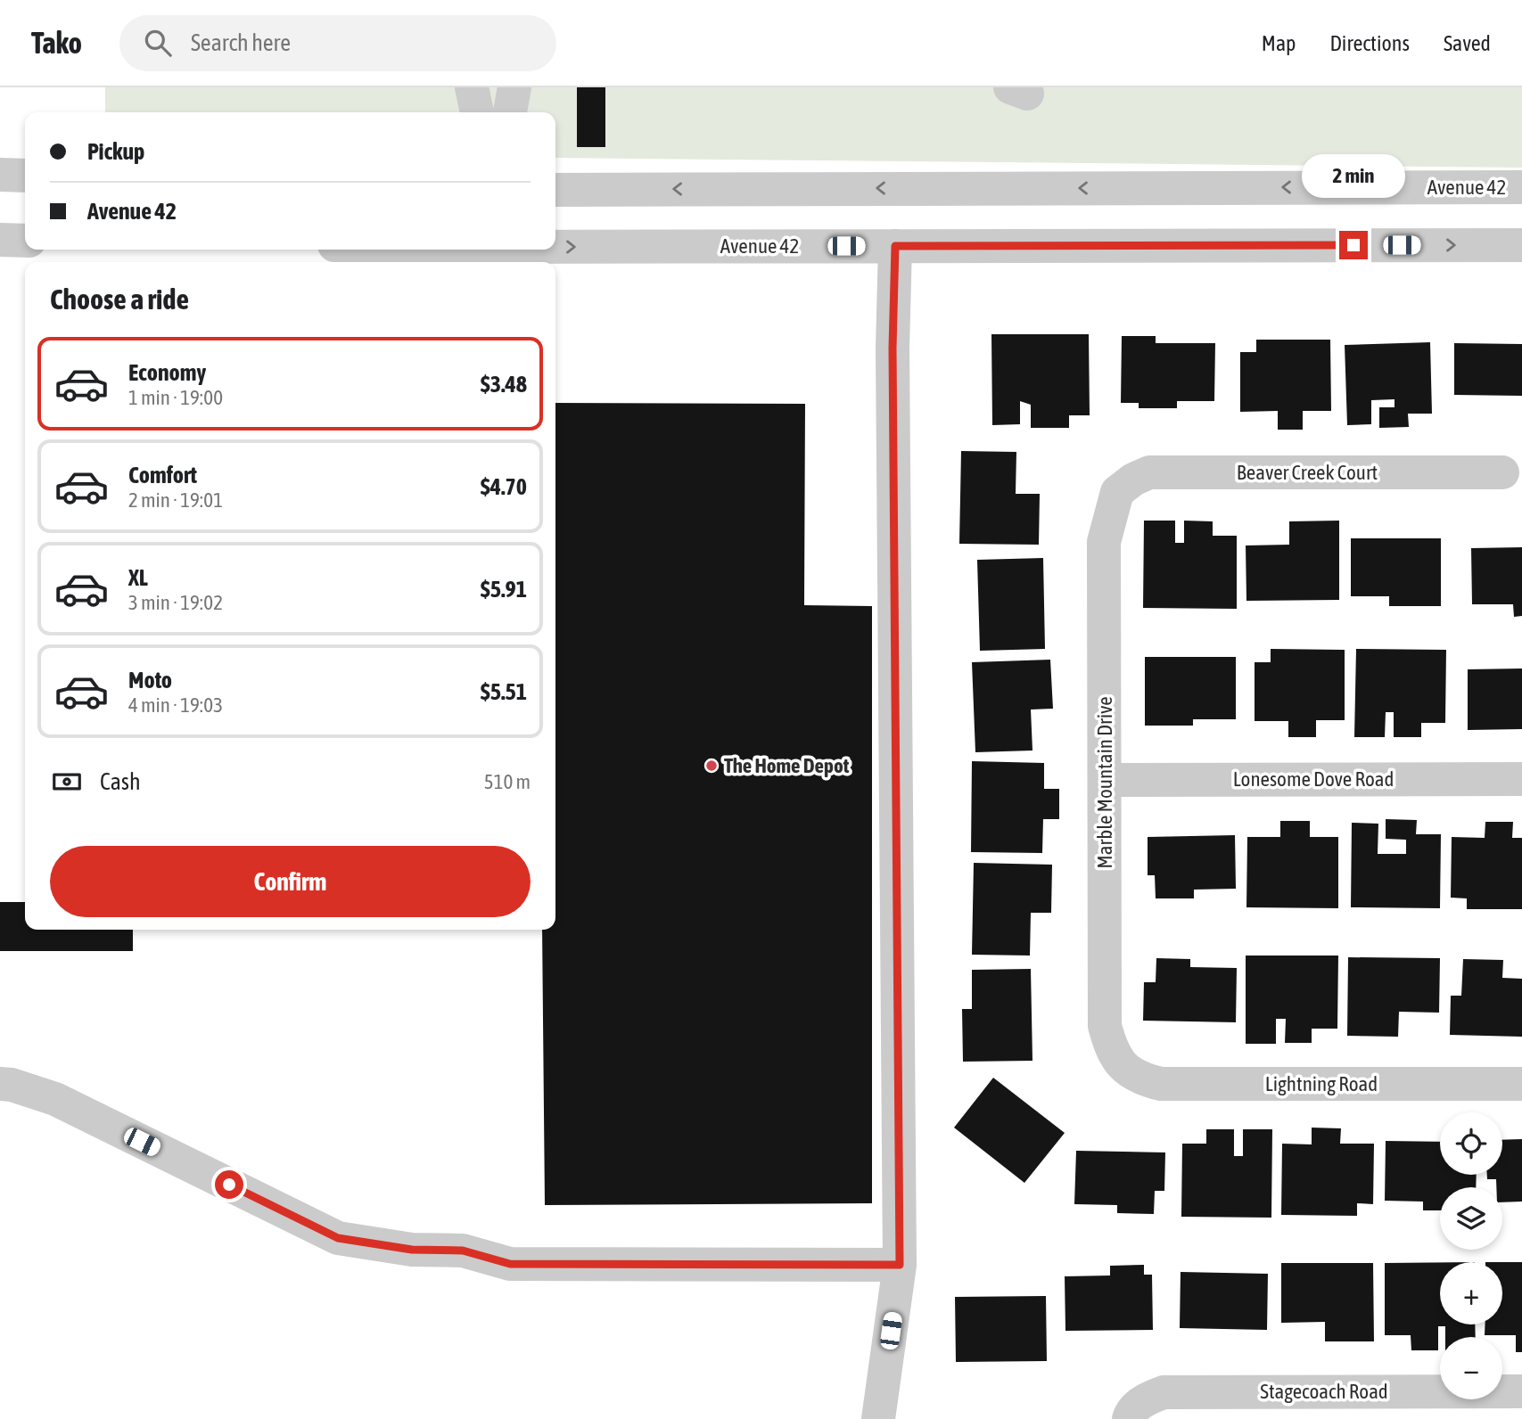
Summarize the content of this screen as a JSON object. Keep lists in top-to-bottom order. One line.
{"streets":{"street":["Avenue 42","Beaver Creek Court","Lonesome Dove Road","Marble Mountain Drive","Lightning Road","Stagecoach Road"]},"crossings":[["Beaver Creek Court","Marble Mountain Drive"],["Lonesome Dove Road","Marble Mountain Drive"],["Marble Mountain Drive","Lightning Road"]],"places":["The Home Depot"],"page":{"header":"Tako","search":"Search here","nav":["Map","Directions","Saved"],"banner":["Pickup","Avenue 42"],"bubble":"2 min","heading":"Choose a ride","list":[{"name":"Economy","note":"1 min · 19:00","value":"$3.48"},{"name":"Comfort","note":"2 min · 19:01","value":"$4.70"},{"name":"XL","note":"3 min · 19:02","value":"$5.91"},{"name":"Moto","note":"4 min · 19:03","value":"$5.51"}],"pay":["Cash","510 m"],"buttons":"Confirm","map_buttons":["+","−"]}}
